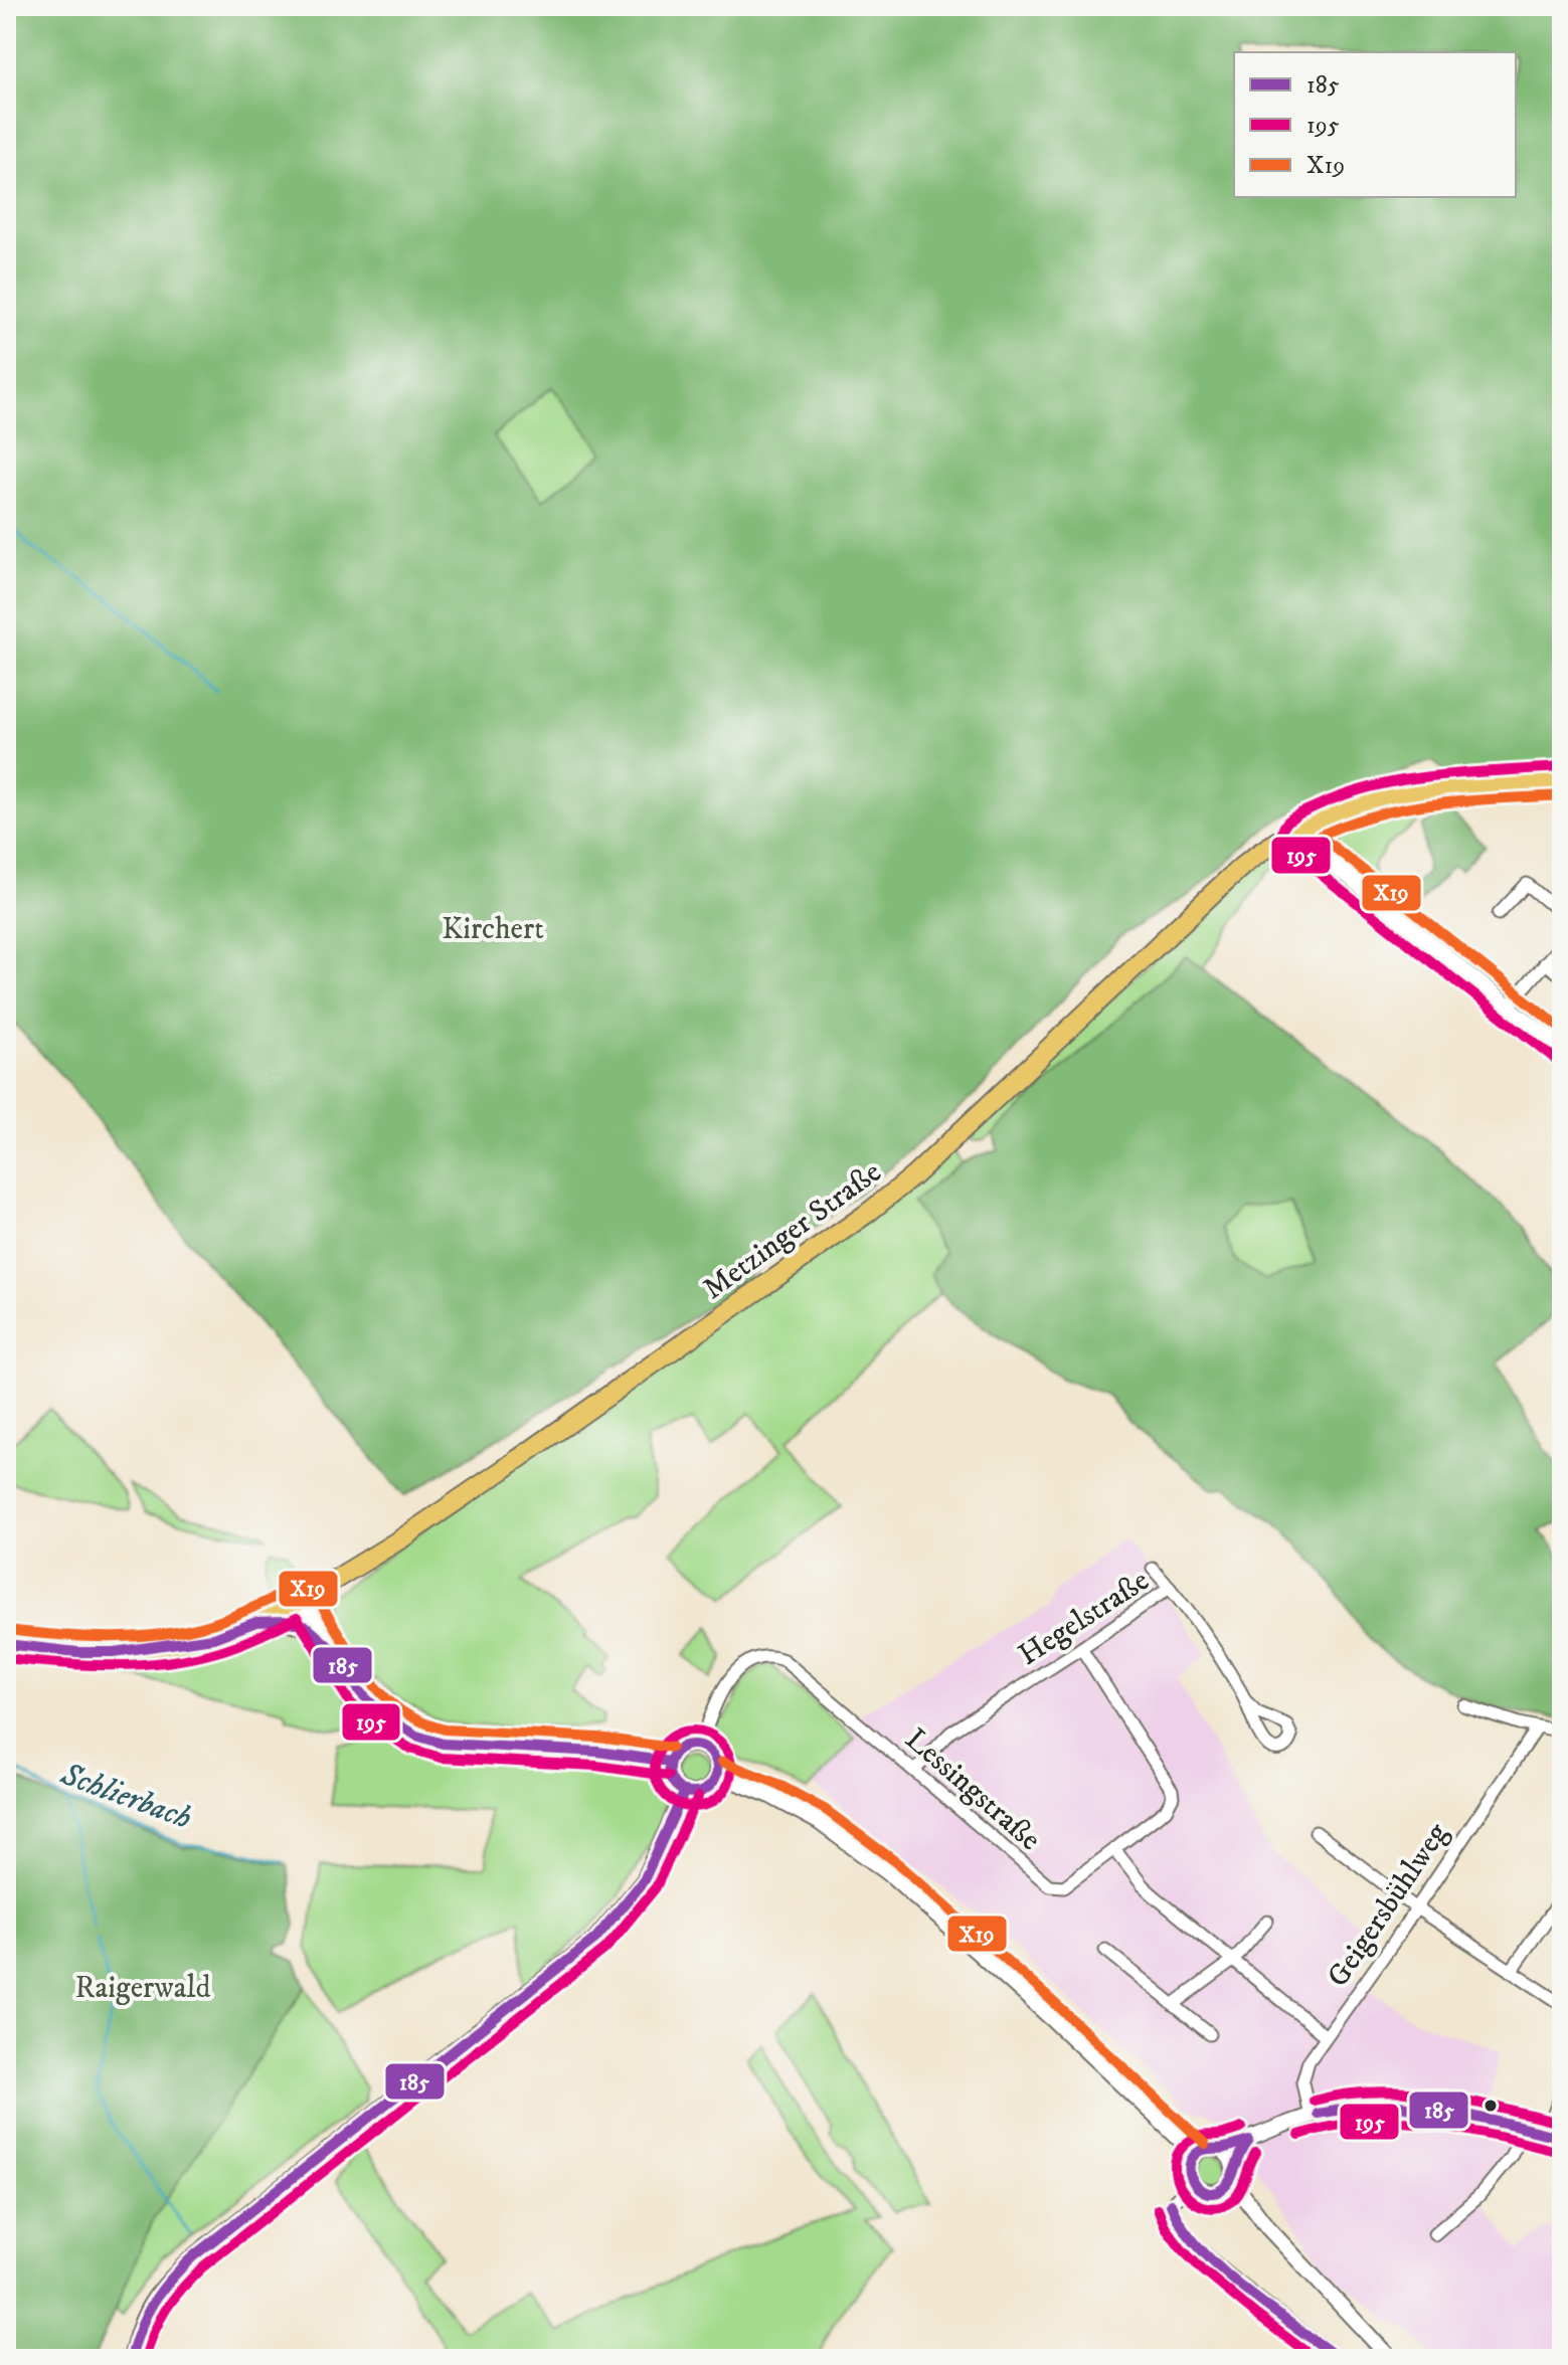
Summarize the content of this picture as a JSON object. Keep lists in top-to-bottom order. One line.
{"streets":{"main road":["Metzinger Straße"],"street":["Hegelstraße","Lessingstraße","Geigersbühlweg"]},"crossings":[["Hegelstraße","Lessingstraße"]],"water":["Schlierbach"],"parks":["Kirchert","Raigerwald"],"lines":["transit line 195","transit line X19","transit line 185"],"legend":["185","195","X19"]}
